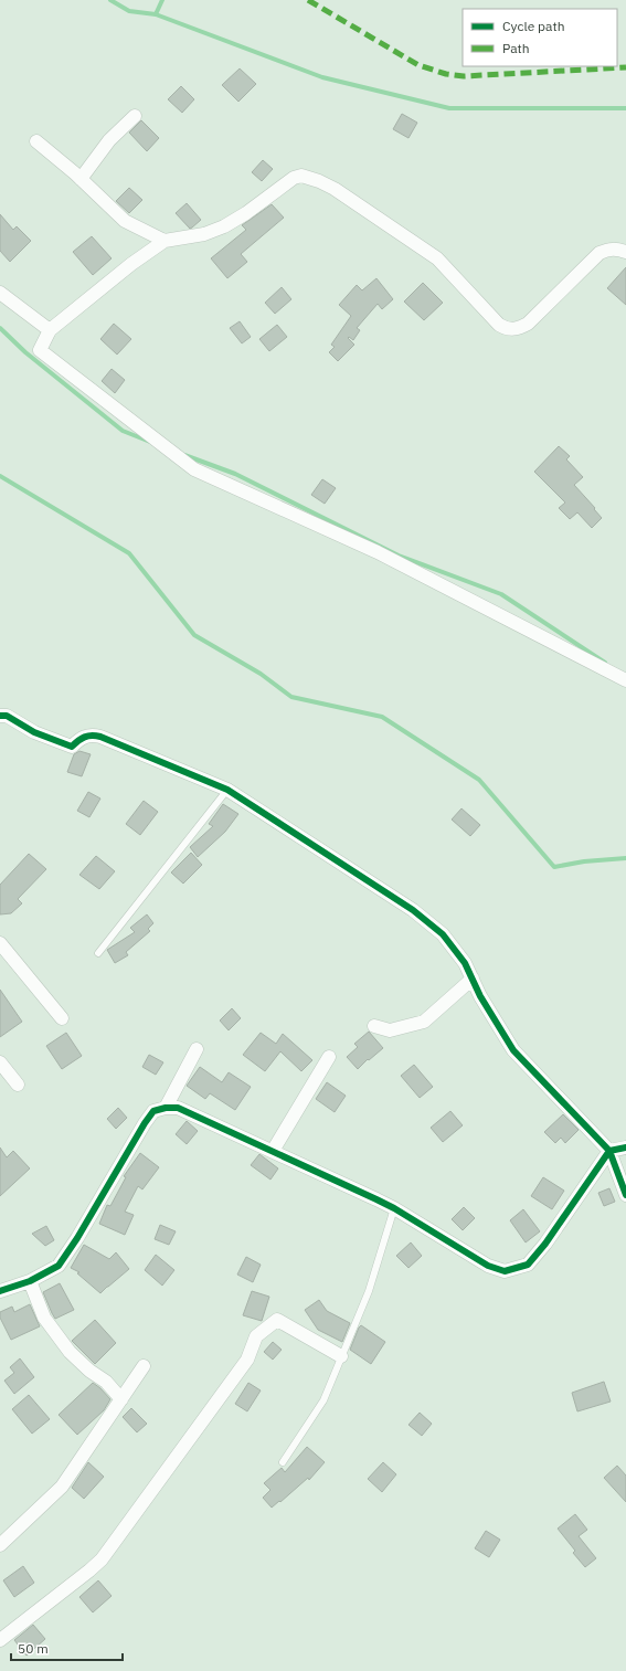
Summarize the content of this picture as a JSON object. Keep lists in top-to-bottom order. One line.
{"legend":["Cycle path","Path"],"scale_bar":"50 m"}
